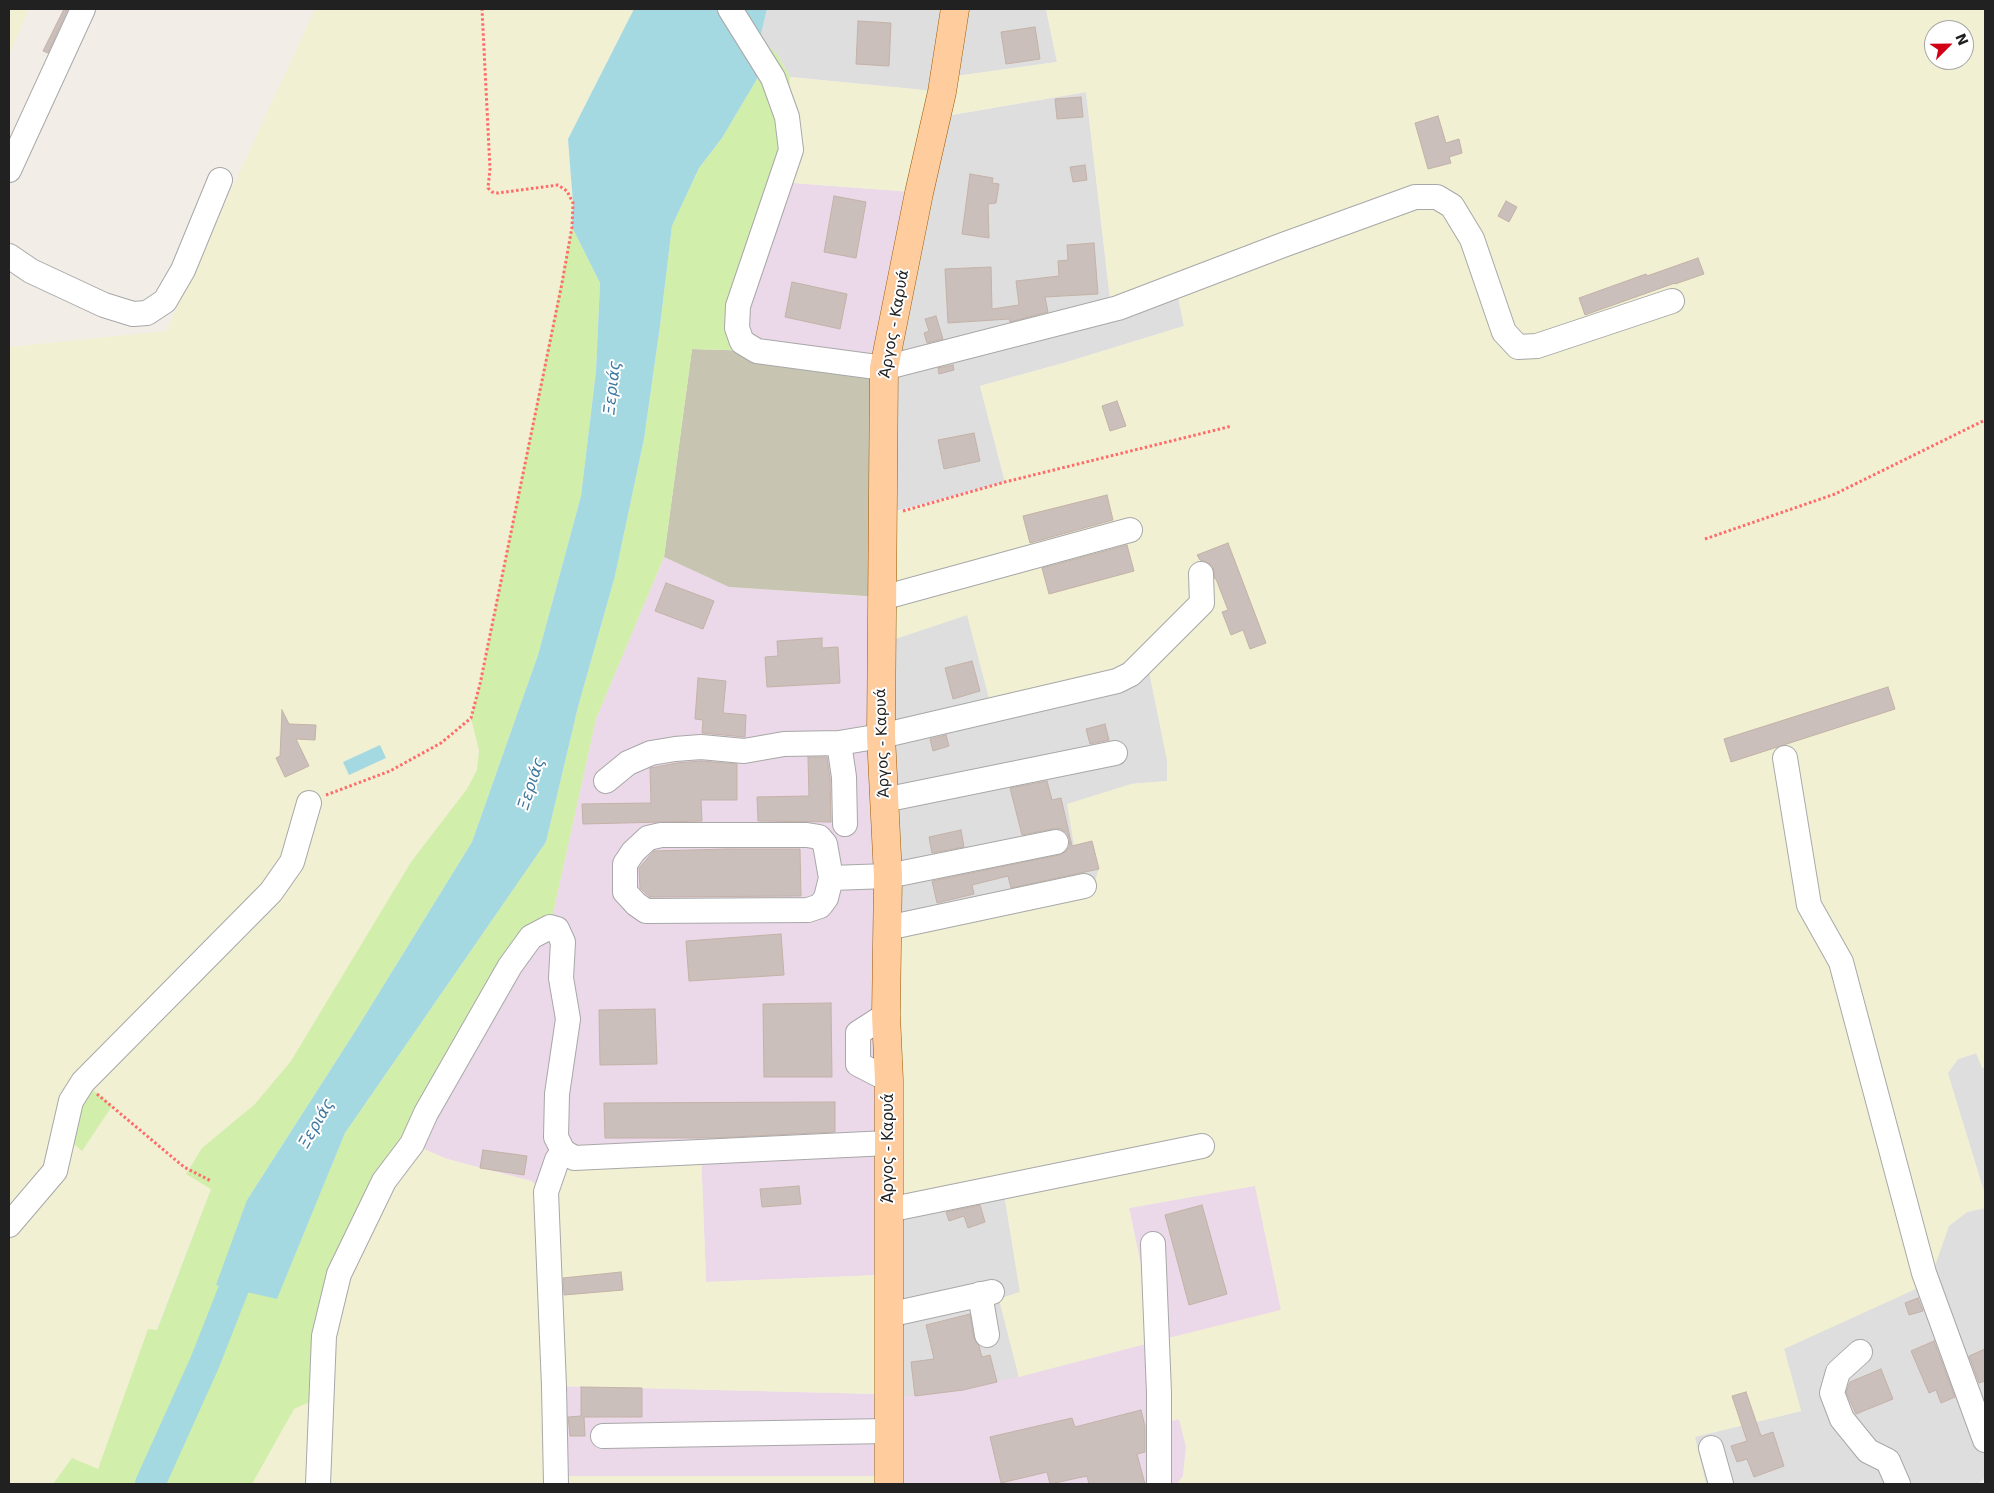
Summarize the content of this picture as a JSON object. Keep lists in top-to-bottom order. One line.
{"streets":{"main road":["Άργος - Καρυά"]},"water":["Ξεριάς"],"north":"top right"}
